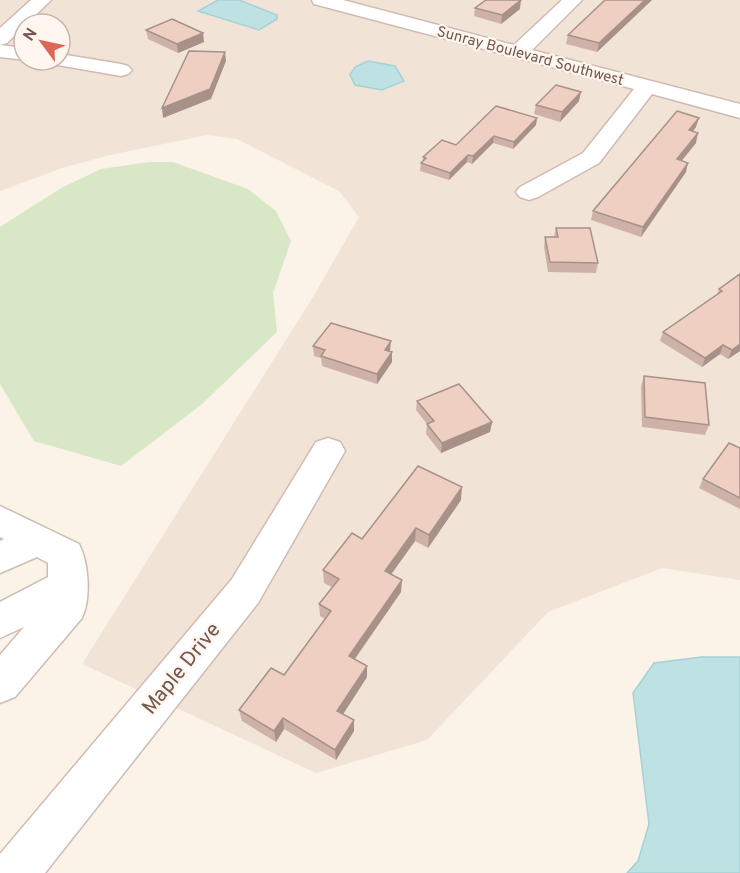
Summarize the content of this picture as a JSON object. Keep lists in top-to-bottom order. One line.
{"streets":{"street":["Sunray Boulevard Southwest","Maple Drive"]},"north":"top left"}
